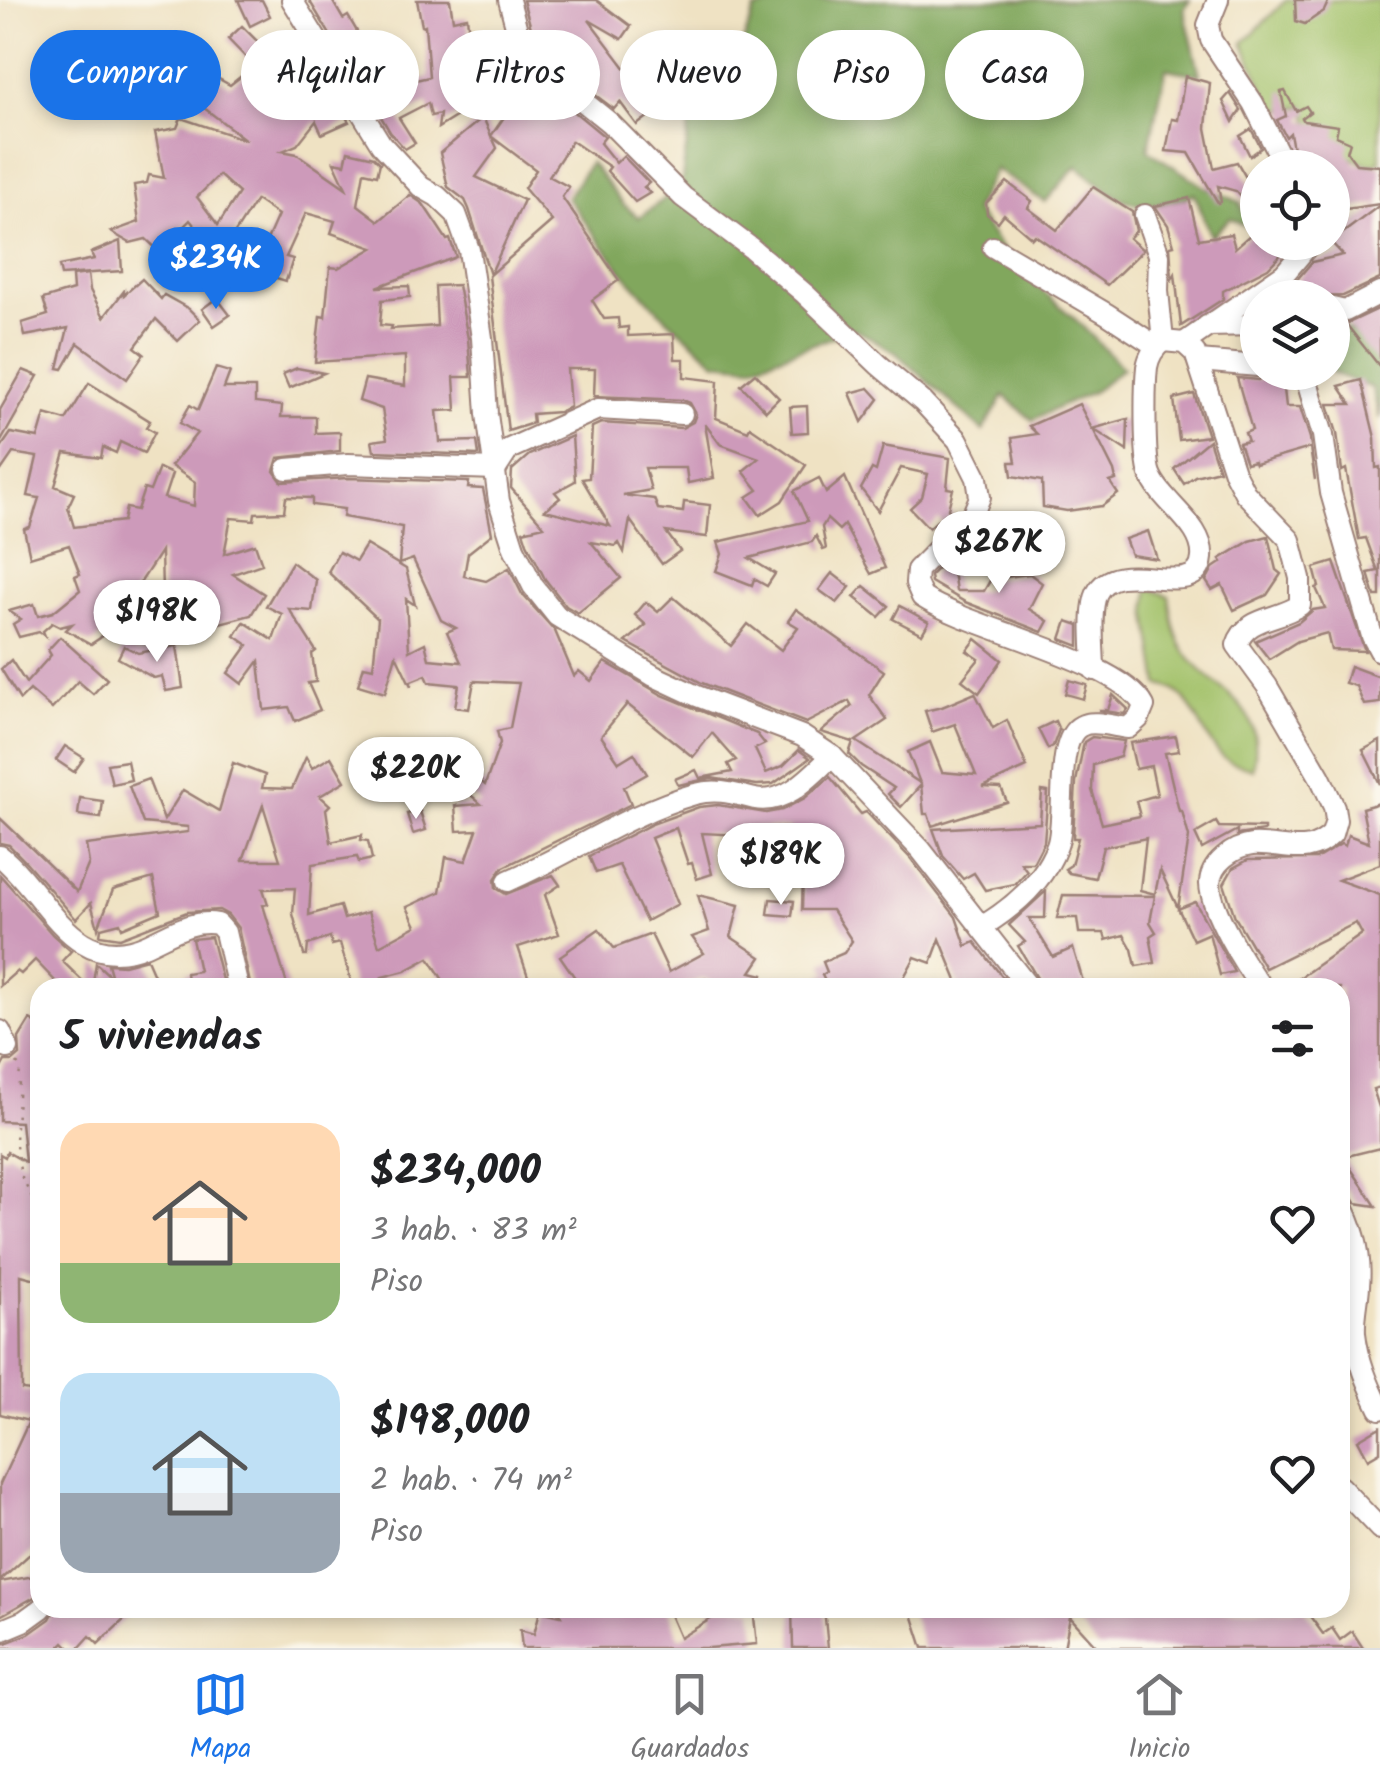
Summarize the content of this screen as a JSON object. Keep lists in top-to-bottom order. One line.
{"page":{"chip":["Comprar","Alquilar","Filtros","Nuevo","Piso","Casa"],"price":["$234K","$267K","$198K","$220K","$189K"],"heading":"5 viviendas","list":[{"name":"$234,000","note":"3 hab. · 83 m² · Piso"},{"name":"$198,000","note":"2 hab. · 74 m² · Piso"}],"tabs":["Mapa","Guardados","Inicio"]}}
